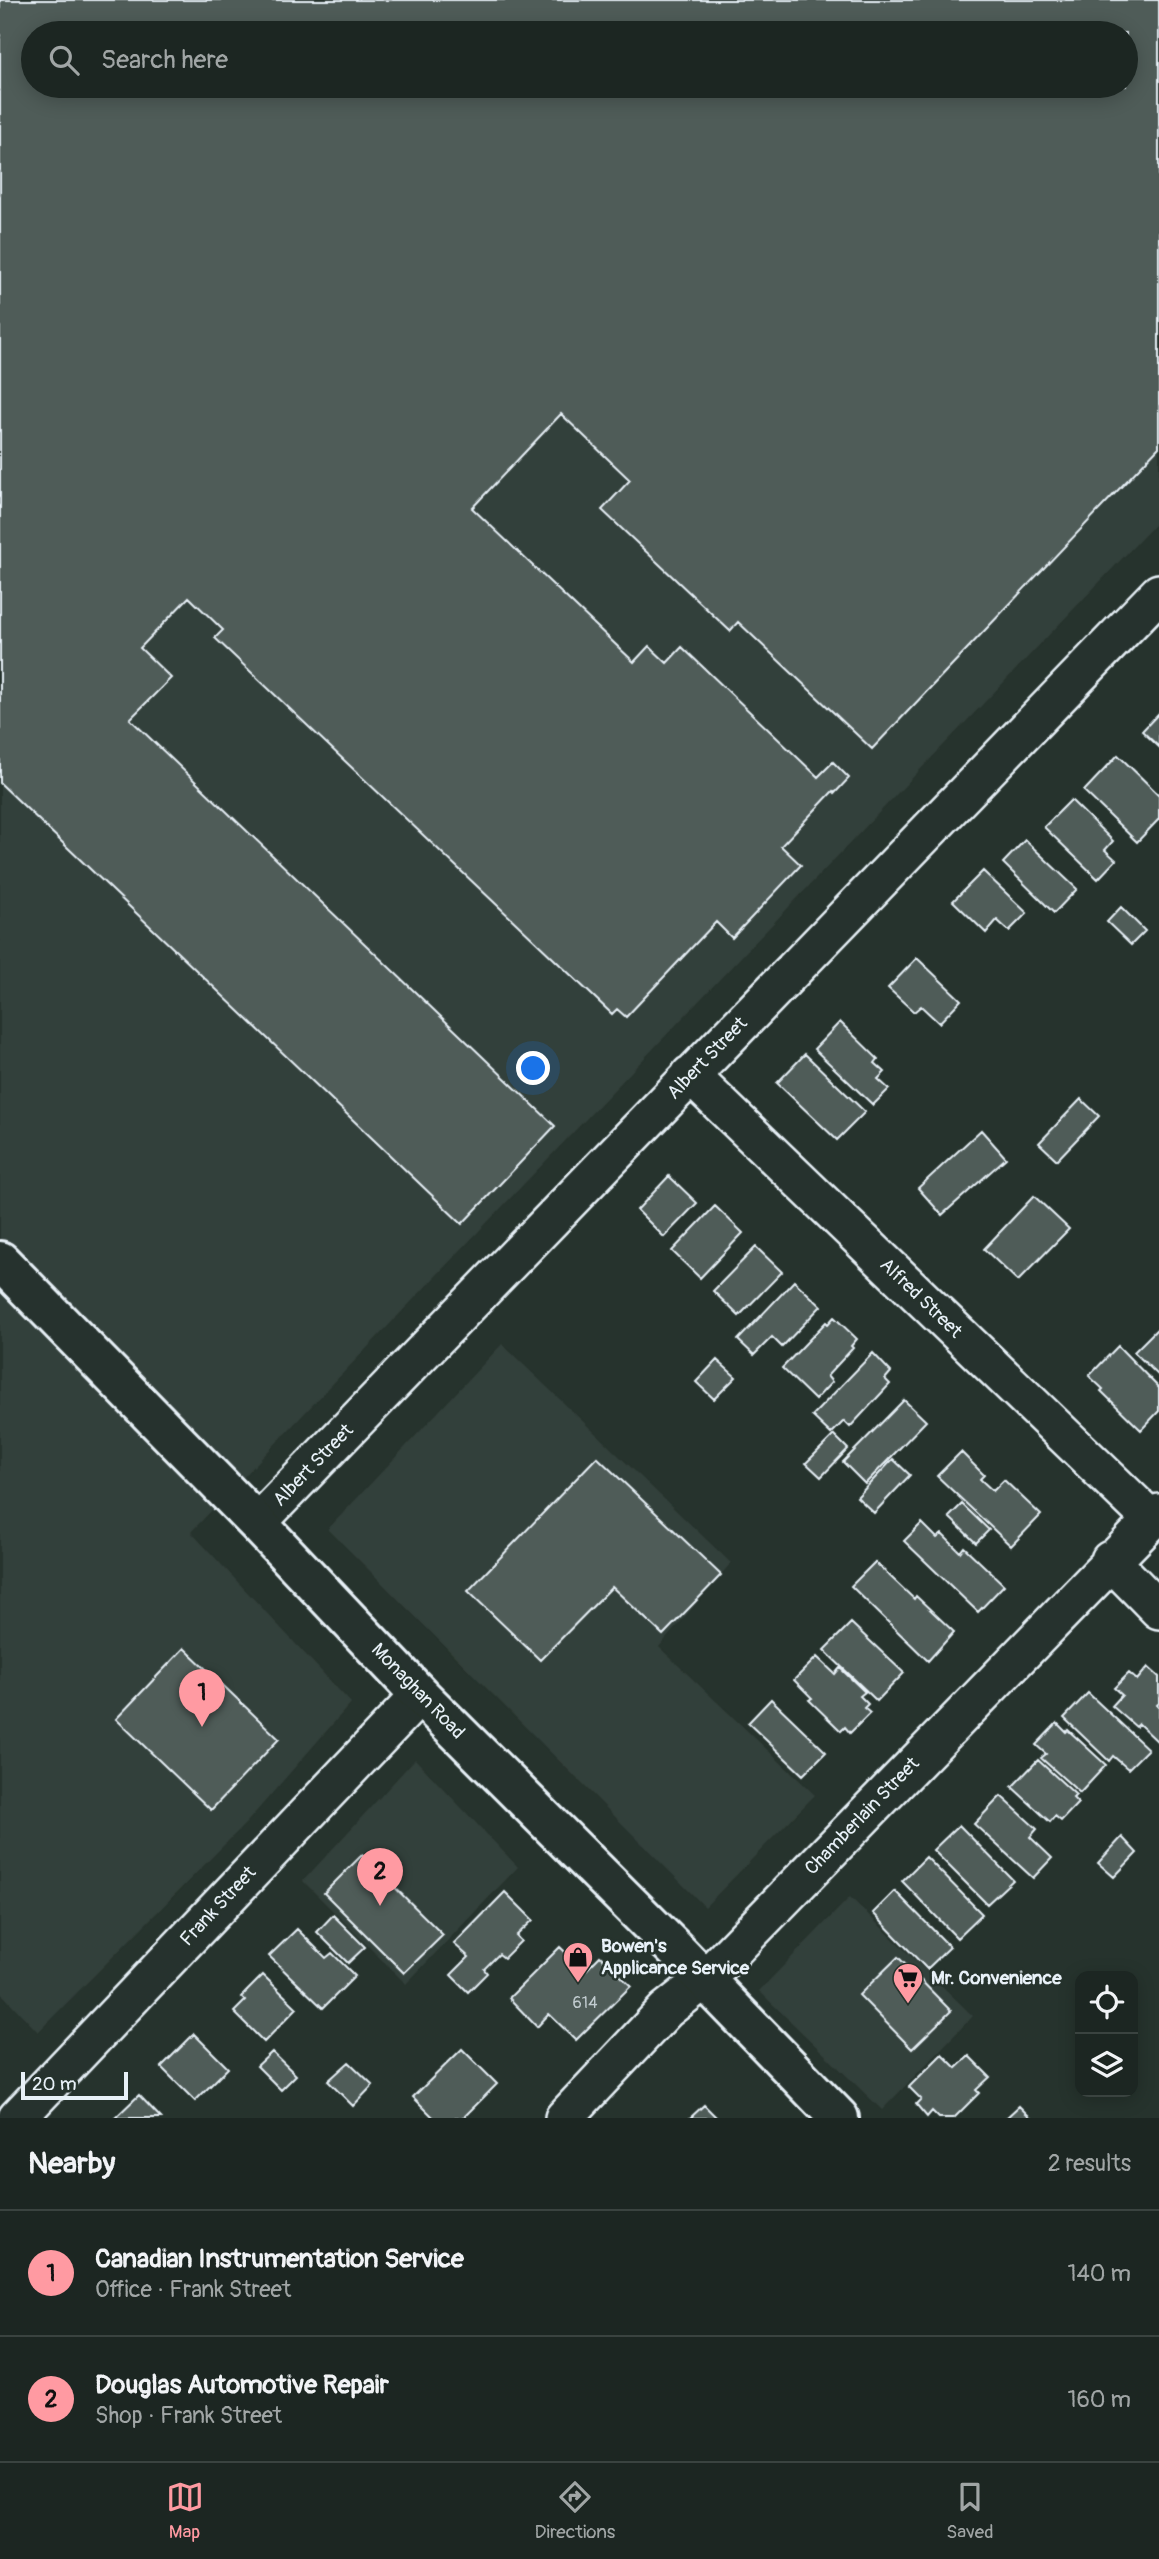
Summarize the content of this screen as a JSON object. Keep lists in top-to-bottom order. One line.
{"streets":{"main road":["Monaghan Road"],"street":["Albert Street","Alfred Street","Chamberlain Street","Frank Street"]},"crossings":[["Albert Street","Alfred Street"],["Albert Street","Monaghan Road"],["Alfred Street","Chamberlain Street"],["Monaghan Road","Chamberlain Street"],["Monaghan Road","Frank Street"]],"places":{"shop":["Bowen's Applicance Service"],"supermarket":["Mr. Convenience"]},"house_numbers":["614"],"scale_bar":"20 m","page":{"search":"Search here","pins":["1","2"],"scale":"20 m","heading":["Nearby","2 results"],"list":[{"mark":"1","name":"Canadian Instrumentation Service","note":"Office · Frank Street","value":"140 m"},{"mark":"2","name":"Douglas Automotive Repair","note":"Shop · Frank Street","value":"160 m"}],"nav":["Map","Directions","Saved"]}}
